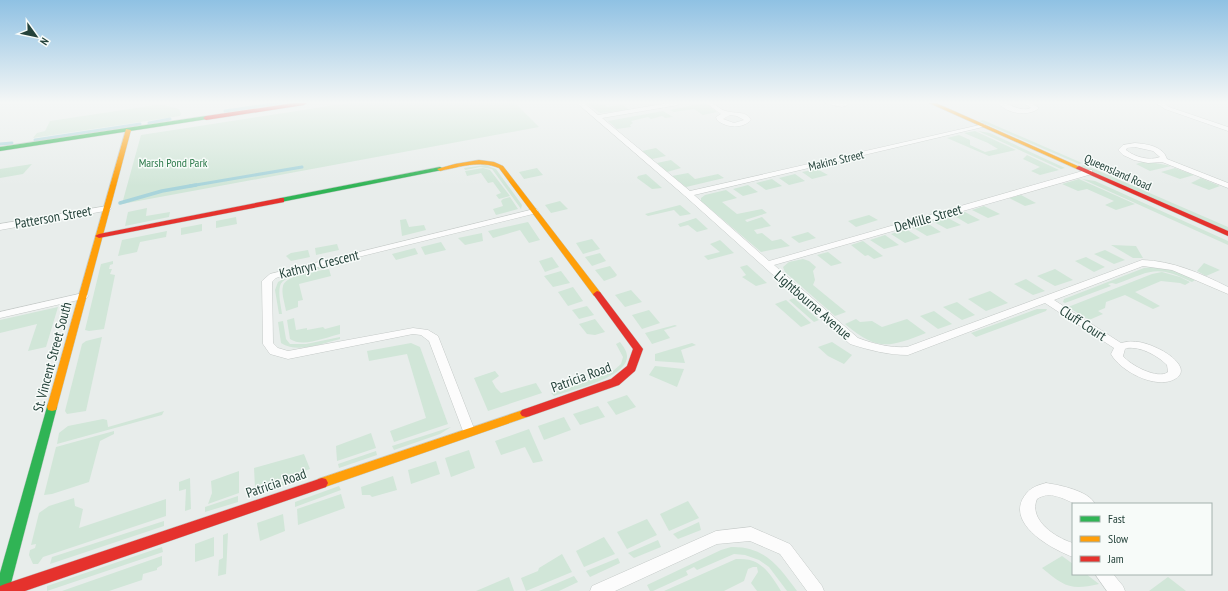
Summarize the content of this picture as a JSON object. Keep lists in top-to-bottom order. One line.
{"streets":{"street":["Makins Street","Queensland Road","Patterson Street","DeMille Street","Kathryn Crescent","Lightbourne Avenue","Cluff Court","St. Vincent Street South","Patricia Road"]},"crossings":[["Makins Street","Lightbourne Avenue"],["Queensland Road","DeMille Street"],["Patterson Street","St. Vincent Street South"],["DeMille Street","Lightbourne Avenue"],["Kathryn Crescent","Patricia Road"],["Lightbourne Avenue","Cluff Court"],["St. Vincent Street South","Patricia Road"]],"parks":["Marsh Pond Park"],"legend":["Fast","Slow","Jam"],"north":"bottom right"}
